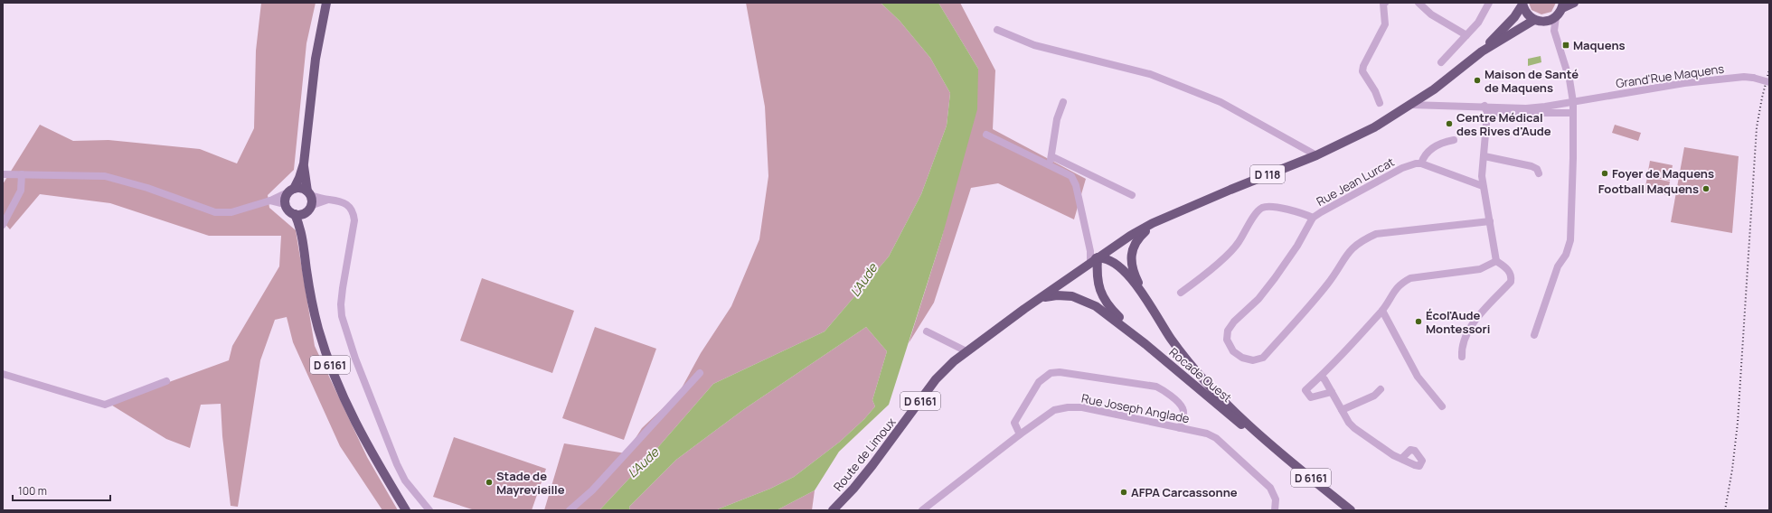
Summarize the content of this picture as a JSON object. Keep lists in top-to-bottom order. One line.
{"streets":{"main road":["D 118","D 6161","Rocade Ouest","Route de Limoux"],"street":["Grand'Rue Maquens","Rue Jean Lurcat","Rue Joseph Anglade"]},"crossings":[["D 118","D 6161"],["D 118","Rocade Ouest"],["D 6161","Rocade Ouest"],["D 6161","Route de Limoux"]],"water":["L'Aude"],"places":{"transit":["Maquens"],"other":["Maison de Santé de Maquens","Centre Médical des Rives d'Aude","Foyer de Maquens","Football Maquens","Écol'Aude Montessori","Stade de Mayrevieille","AFPA Carcassonne"]},"scale_bar":"100 m"}
